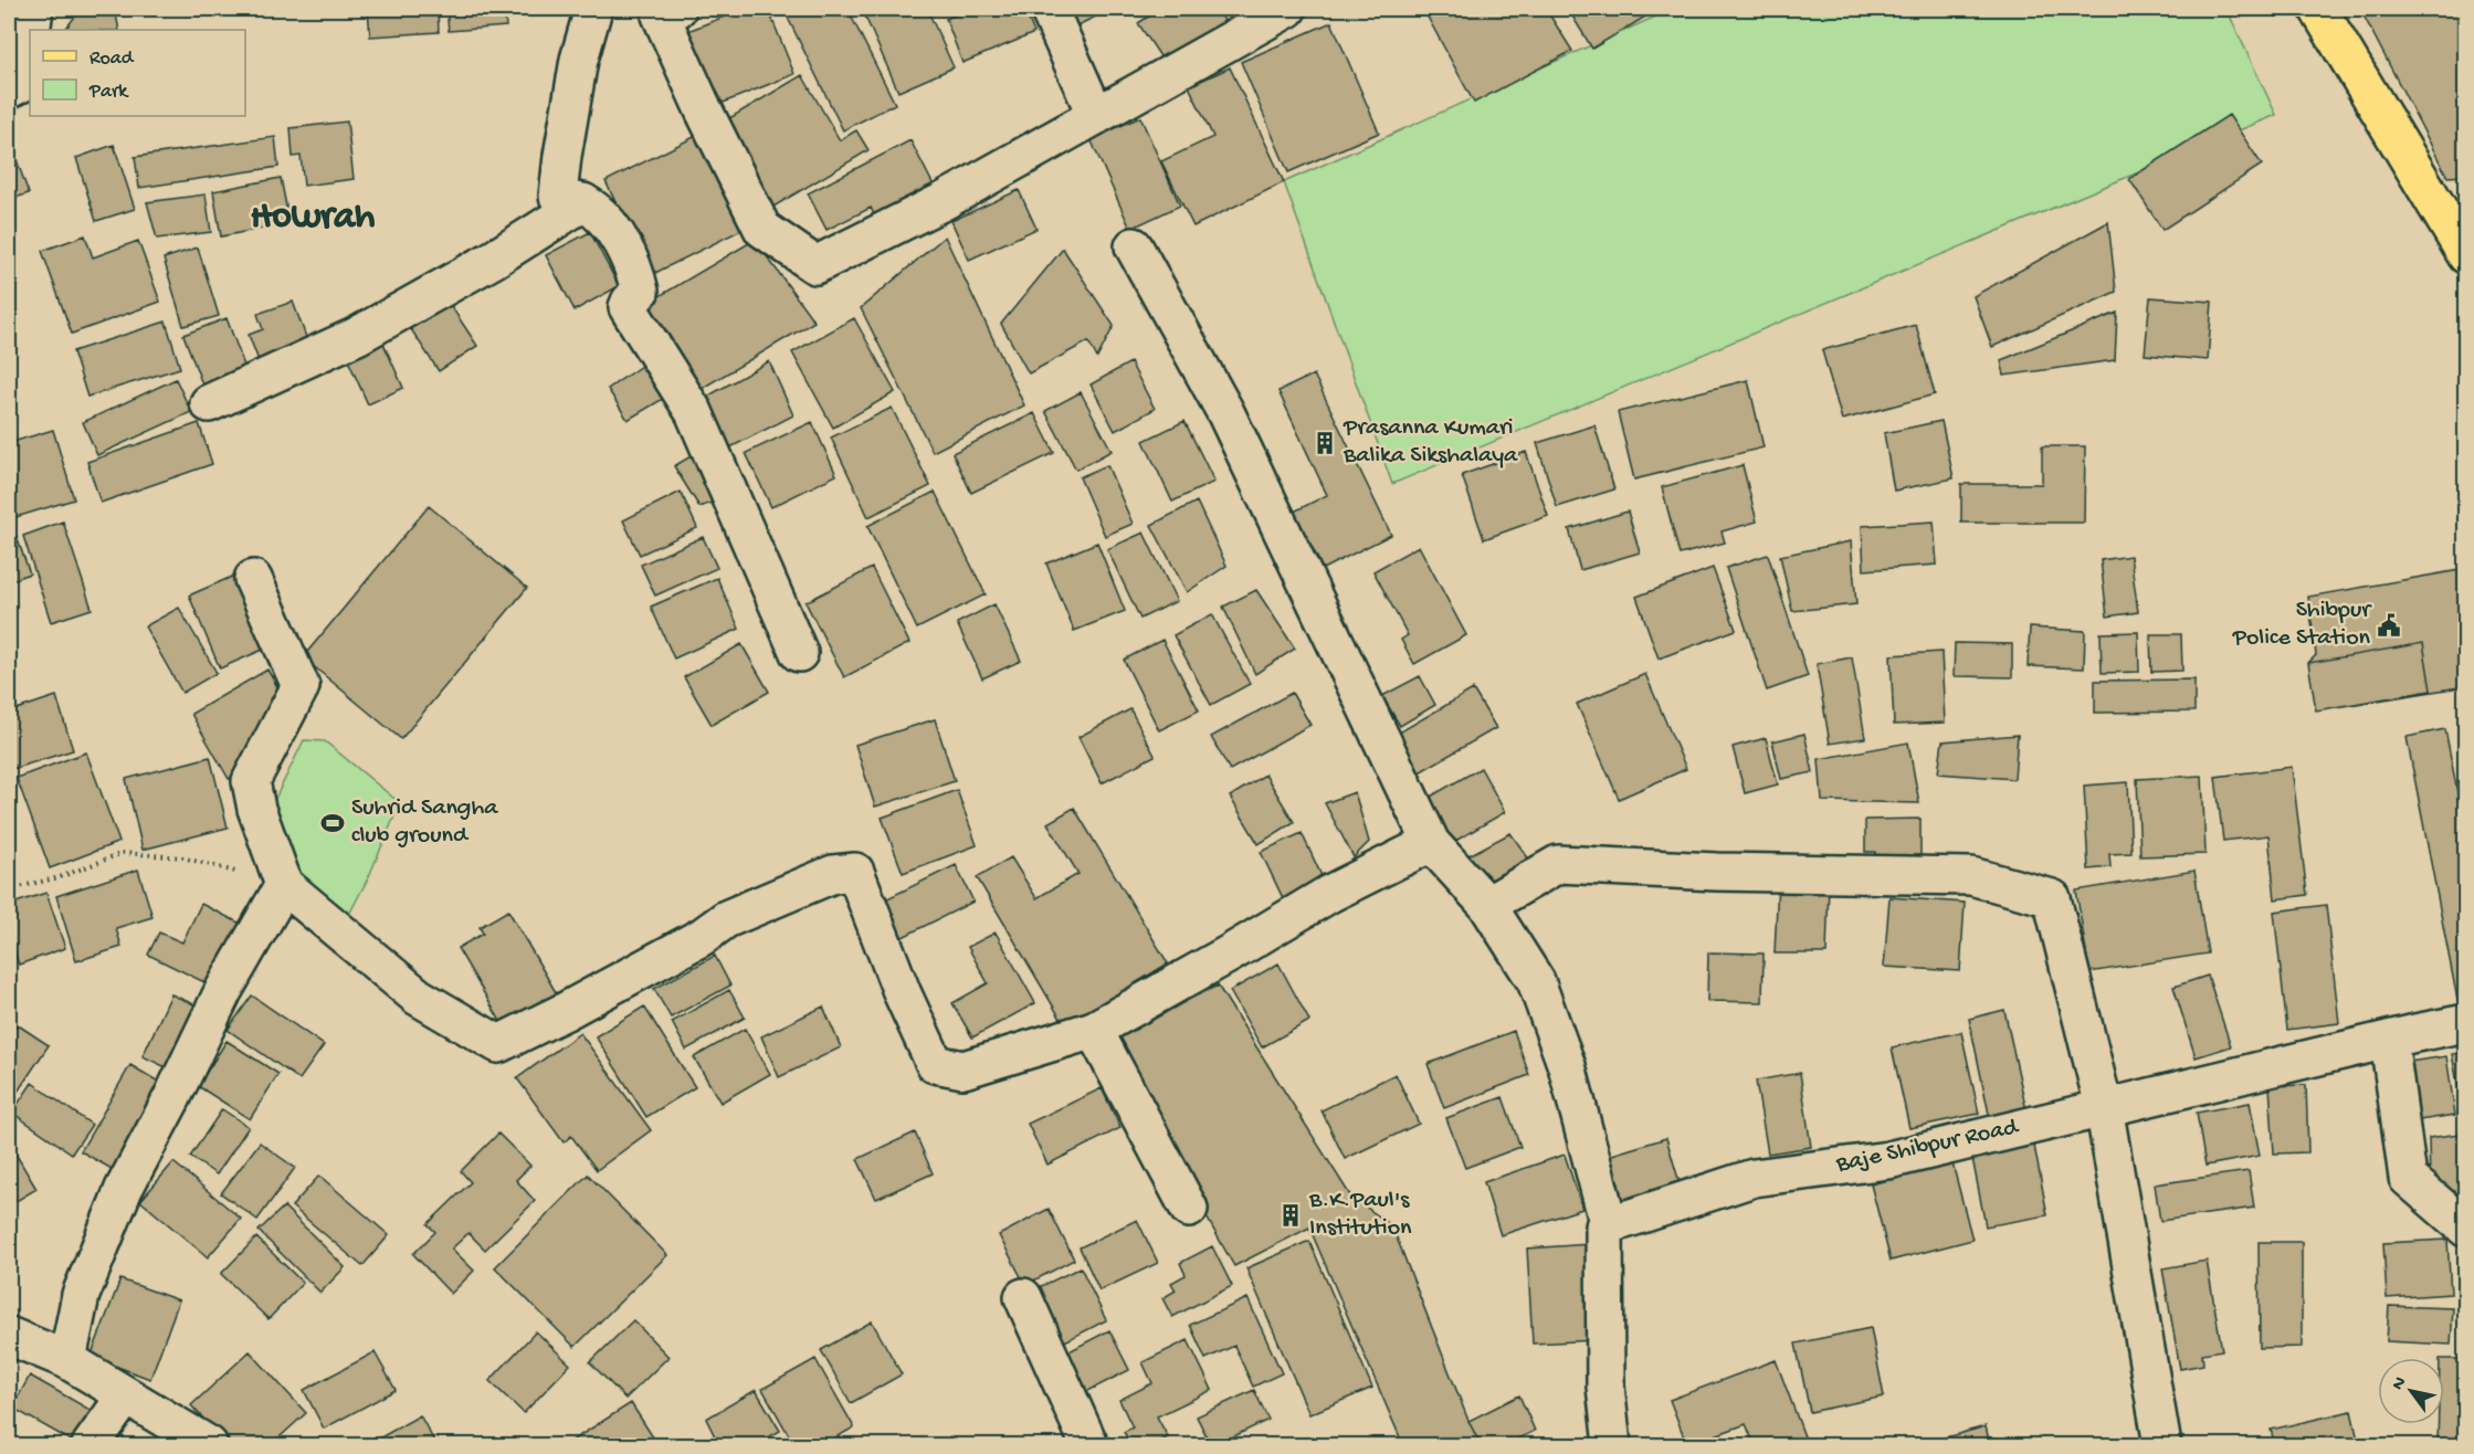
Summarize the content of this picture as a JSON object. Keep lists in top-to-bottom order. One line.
{"streets":{"street":["Baje Shibpur Road"]},"districts":["Howrah"],"places":{"building":["Prasanna Kumari Balika Sikshalaya","B.K.Paul's Institution"],"public building":["Shibpur Police Station"],"sports":["Suhrid Sangha club ground"]},"legend":["Road","Park"],"north":"top left"}
